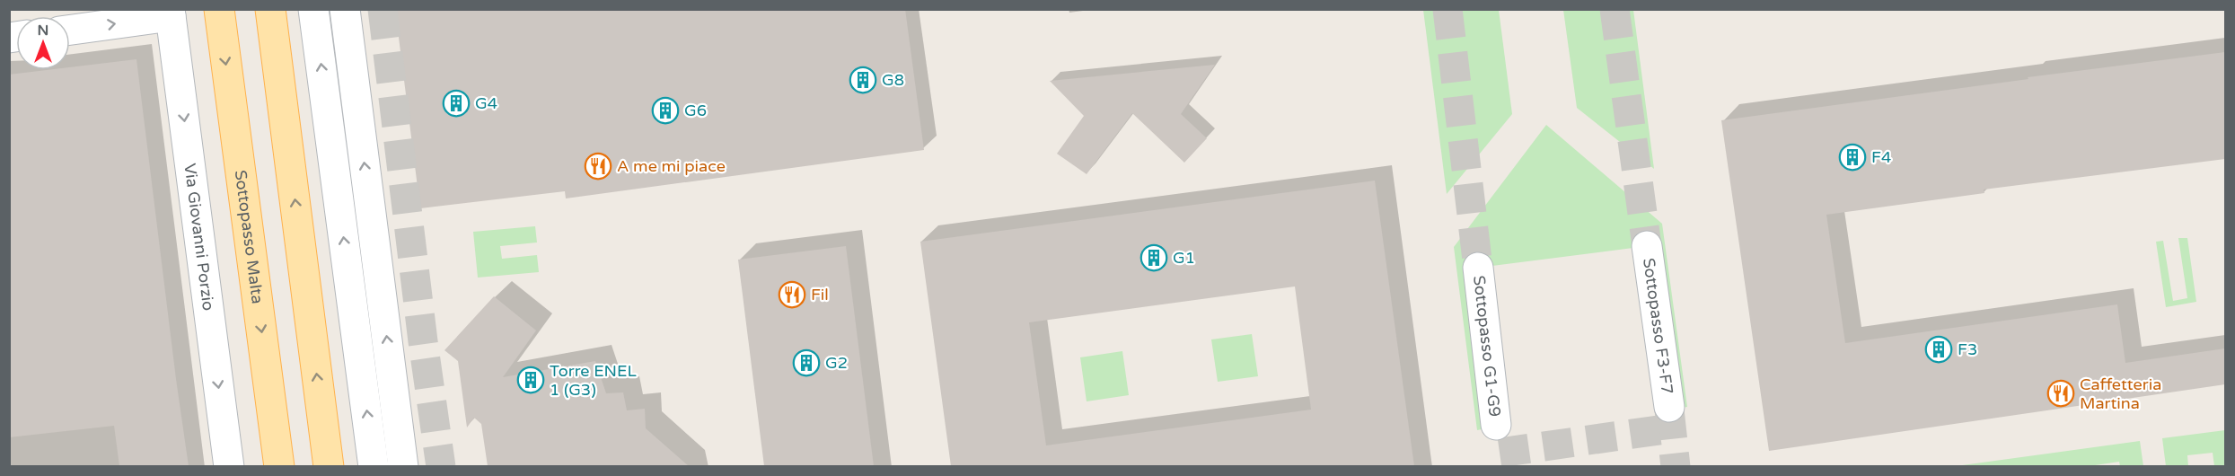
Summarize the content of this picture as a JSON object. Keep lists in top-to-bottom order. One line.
{"streets":{"main road":["Sottopasso Malta"],"street":["Via Giovanni Porzio","Sottopasso F3-F7","Sottopasso G1-G9"]},"places":{"building":["G8","G4","G6","F4","G1","F3","G2","Torre ENEL 1 (G3)"],"restaurant":["A me mi piace","Fil","Caffetteria Martina"]},"north":"top"}
